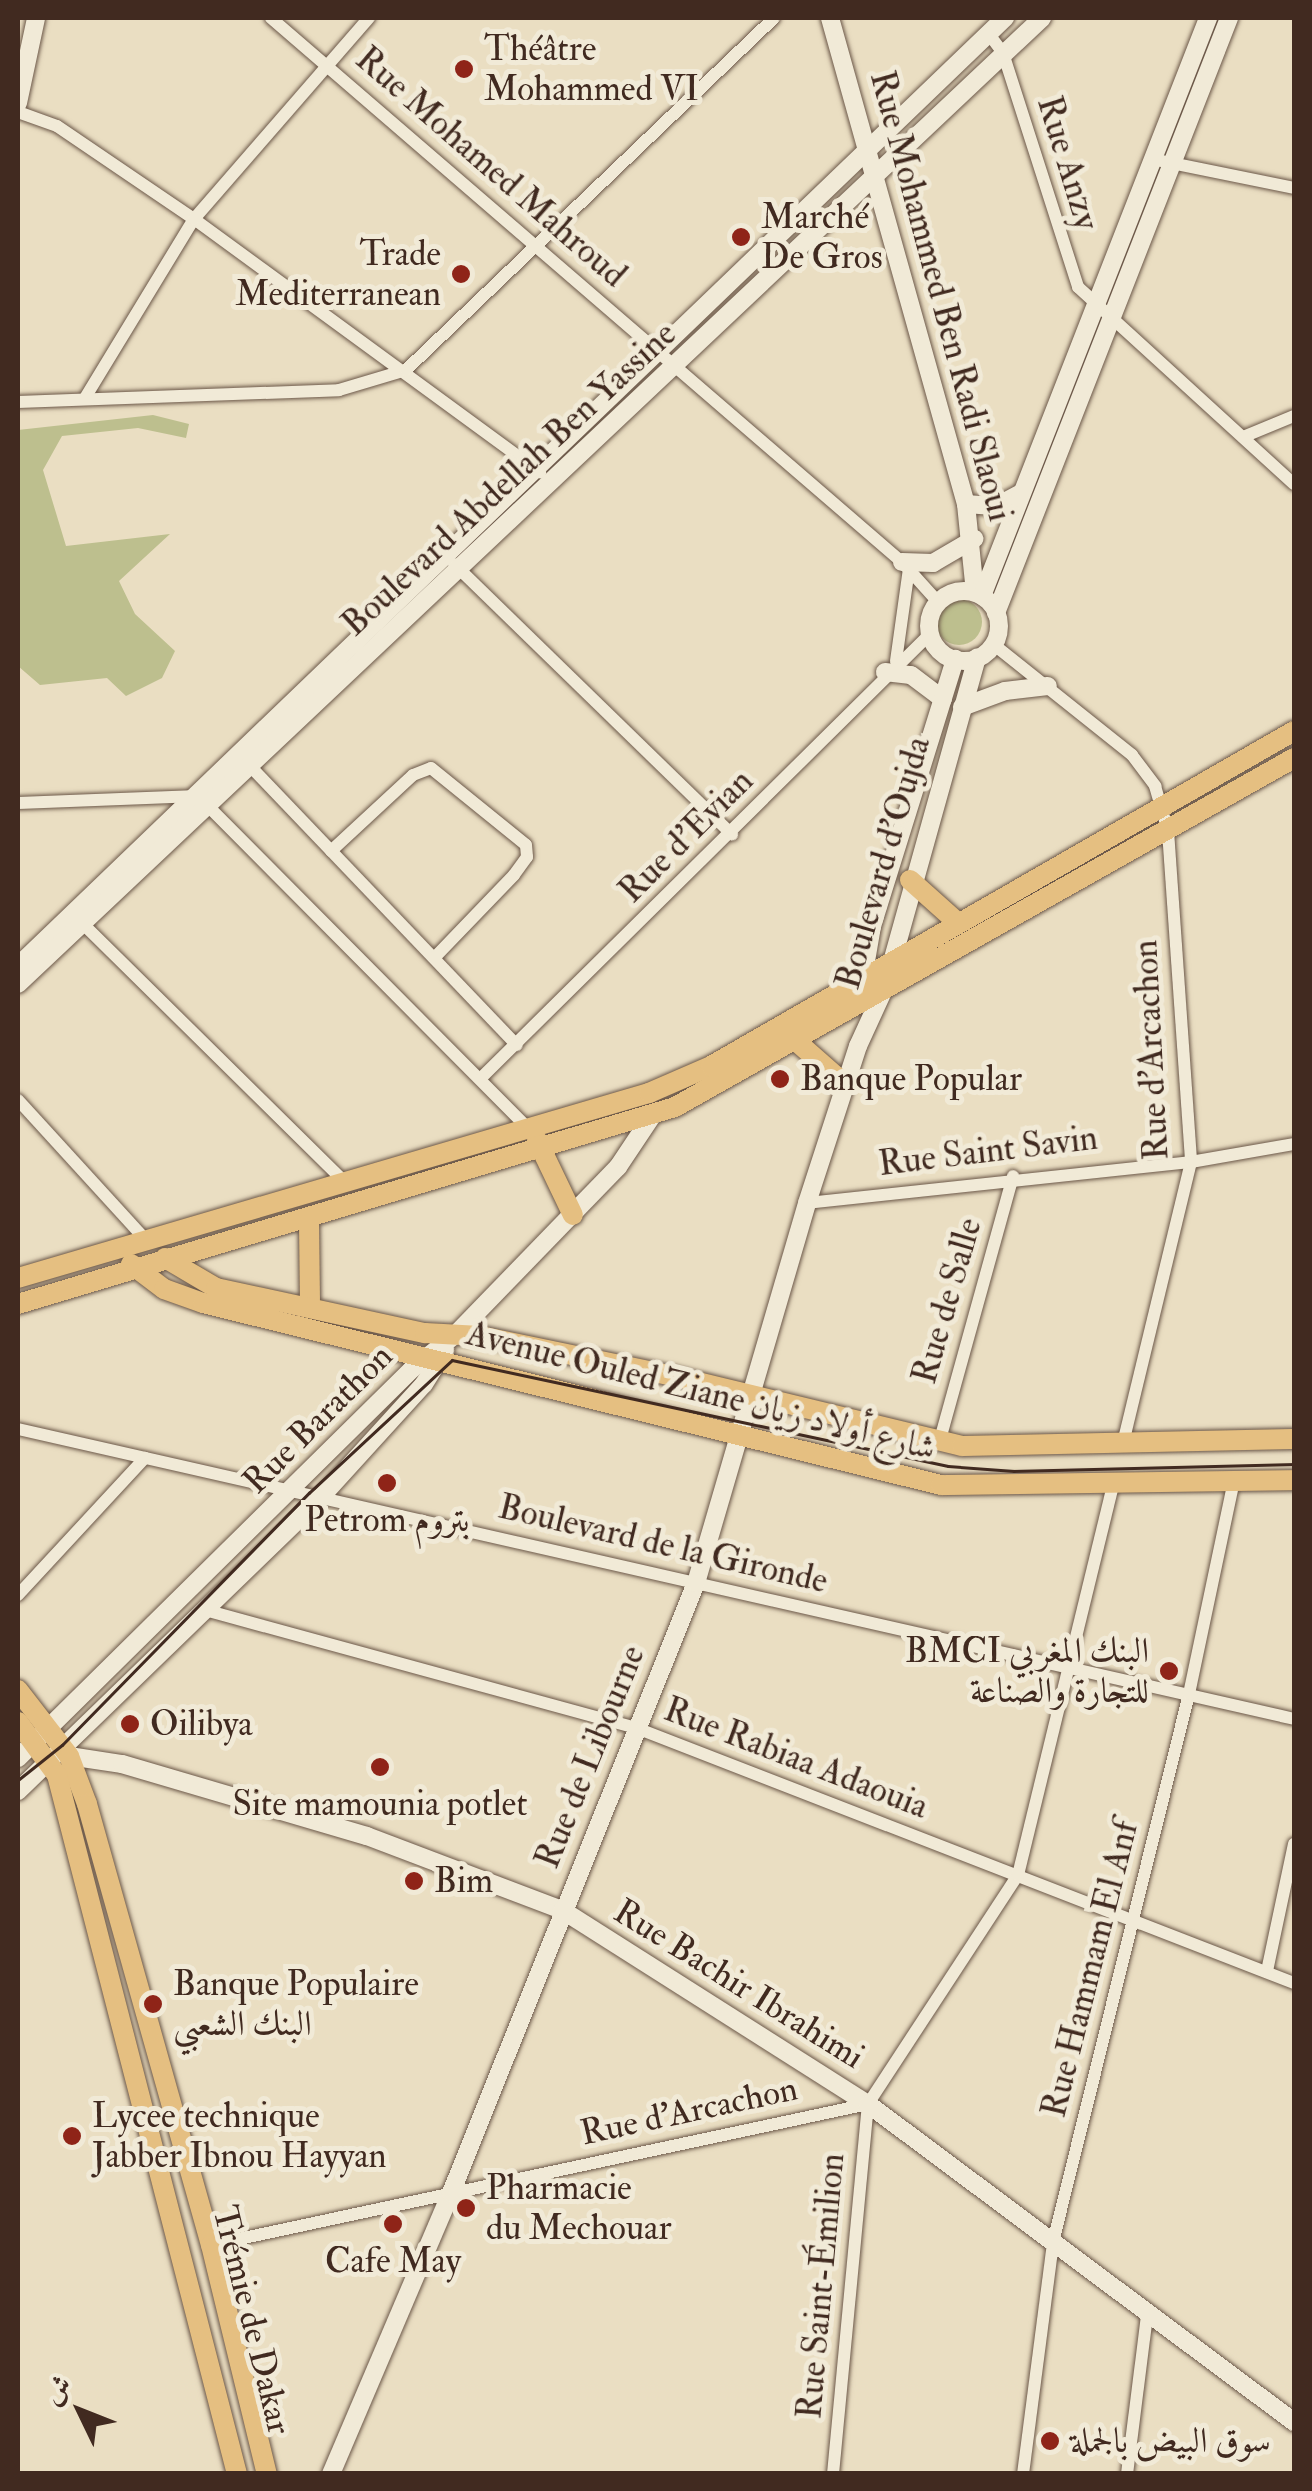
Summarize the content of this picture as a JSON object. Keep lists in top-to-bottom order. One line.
{"streets":{"main road":["Avenue Ouled Ziane شارع أولاد زيان","Trémie de Dakar"],"street":["Rue Anzy","Rue Mohamed Mahroud","Rue Mohammed Ben Radi Slaoui","Boulevard Abdellah Ben Yassine","Rue d'Evian","Boulevard d'Oujda","Rue d'Arcachon","Rue Saint Savin","Rue de Salle","Rue Barathon","Boulevard de la Gironde","Rue de Libourne","Rue Rabiaa Adaouia","Rue Hammam El Anf","Rue Bachir Ibrahimi","Rue Saint-Émilion"]},"crossings":[["Rue Anzy","Boulevard Abdellah Ben Yassine"],["Rue Mohamed Mahroud","Rue Mohammed Ben Radi Slaoui"],["Rue Mohamed Mahroud","Boulevard Abdellah Ben Yassine"],["Rue Mohamed Mahroud","Rue d'Evian"],["Rue Mohamed Mahroud","Boulevard d'Oujda"],["Rue Mohammed Ben Radi Slaoui","Boulevard Abdellah Ben Yassine"],["Rue Mohammed Ben Radi Slaoui","Rue d'Evian"],["Rue Mohammed Ben Radi Slaoui","Boulevard d'Oujda"],["Rue d'Evian","Boulevard d'Oujda"],["Boulevard d'Oujda","Rue de Libourne"],["Rue d'Arcachon","Rue Saint Savin"],["Rue d'Arcachon","Avenue Ouled Ziane شارع أولاد زيان"],["Rue d'Arcachon","Rue de Libourne"],["Rue d'Arcachon","Rue Bachir Ibrahimi"],["Rue d'Arcachon","Rue Saint-Émilion"],["Rue Saint Savin","Rue de Salle"],["Rue Saint Savin","Rue de Libourne"],["Rue de Salle","Avenue Ouled Ziane شارع أولاد زيان"],["Avenue Ouled Ziane شارع أولاد زيان","Rue Barathon"],["Avenue Ouled Ziane شارع أولاد زيان","Rue de Libourne"],["Avenue Ouled Ziane شارع أولاد زيان","Rue Hammam El Anf"],["Rue Barathon","Boulevard de la Gironde"],["Boulevard de la Gironde","Rue de Libourne"],["Boulevard de la Gironde","Rue Hammam El Anf"],["Rue de Libourne","Rue Rabiaa Adaouia"],["Rue de Libourne","Rue Bachir Ibrahimi"],["Rue Rabiaa Adaouia","Rue Hammam El Anf"],["Rue Hammam El Anf","Rue Bachir Ibrahimi"],["Rue Bachir Ibrahimi","Rue Saint-Émilion"]],"places":["Théâtre Mohammed VI","Marché De Gros","Trade Mediterranean","Banque Popular","Petrom بتروم","BMCI البنك المغربي للتجارة والصناعة","Oilibya","Site mamounia potlet","Bim","Banque Populaire البنك الشعبي","Lycee technique Jabber Ibnou Hayyan","Pharmacie du Mechouar","Cafe May","سوق البيض بالجملة"],"north":"top left"}
